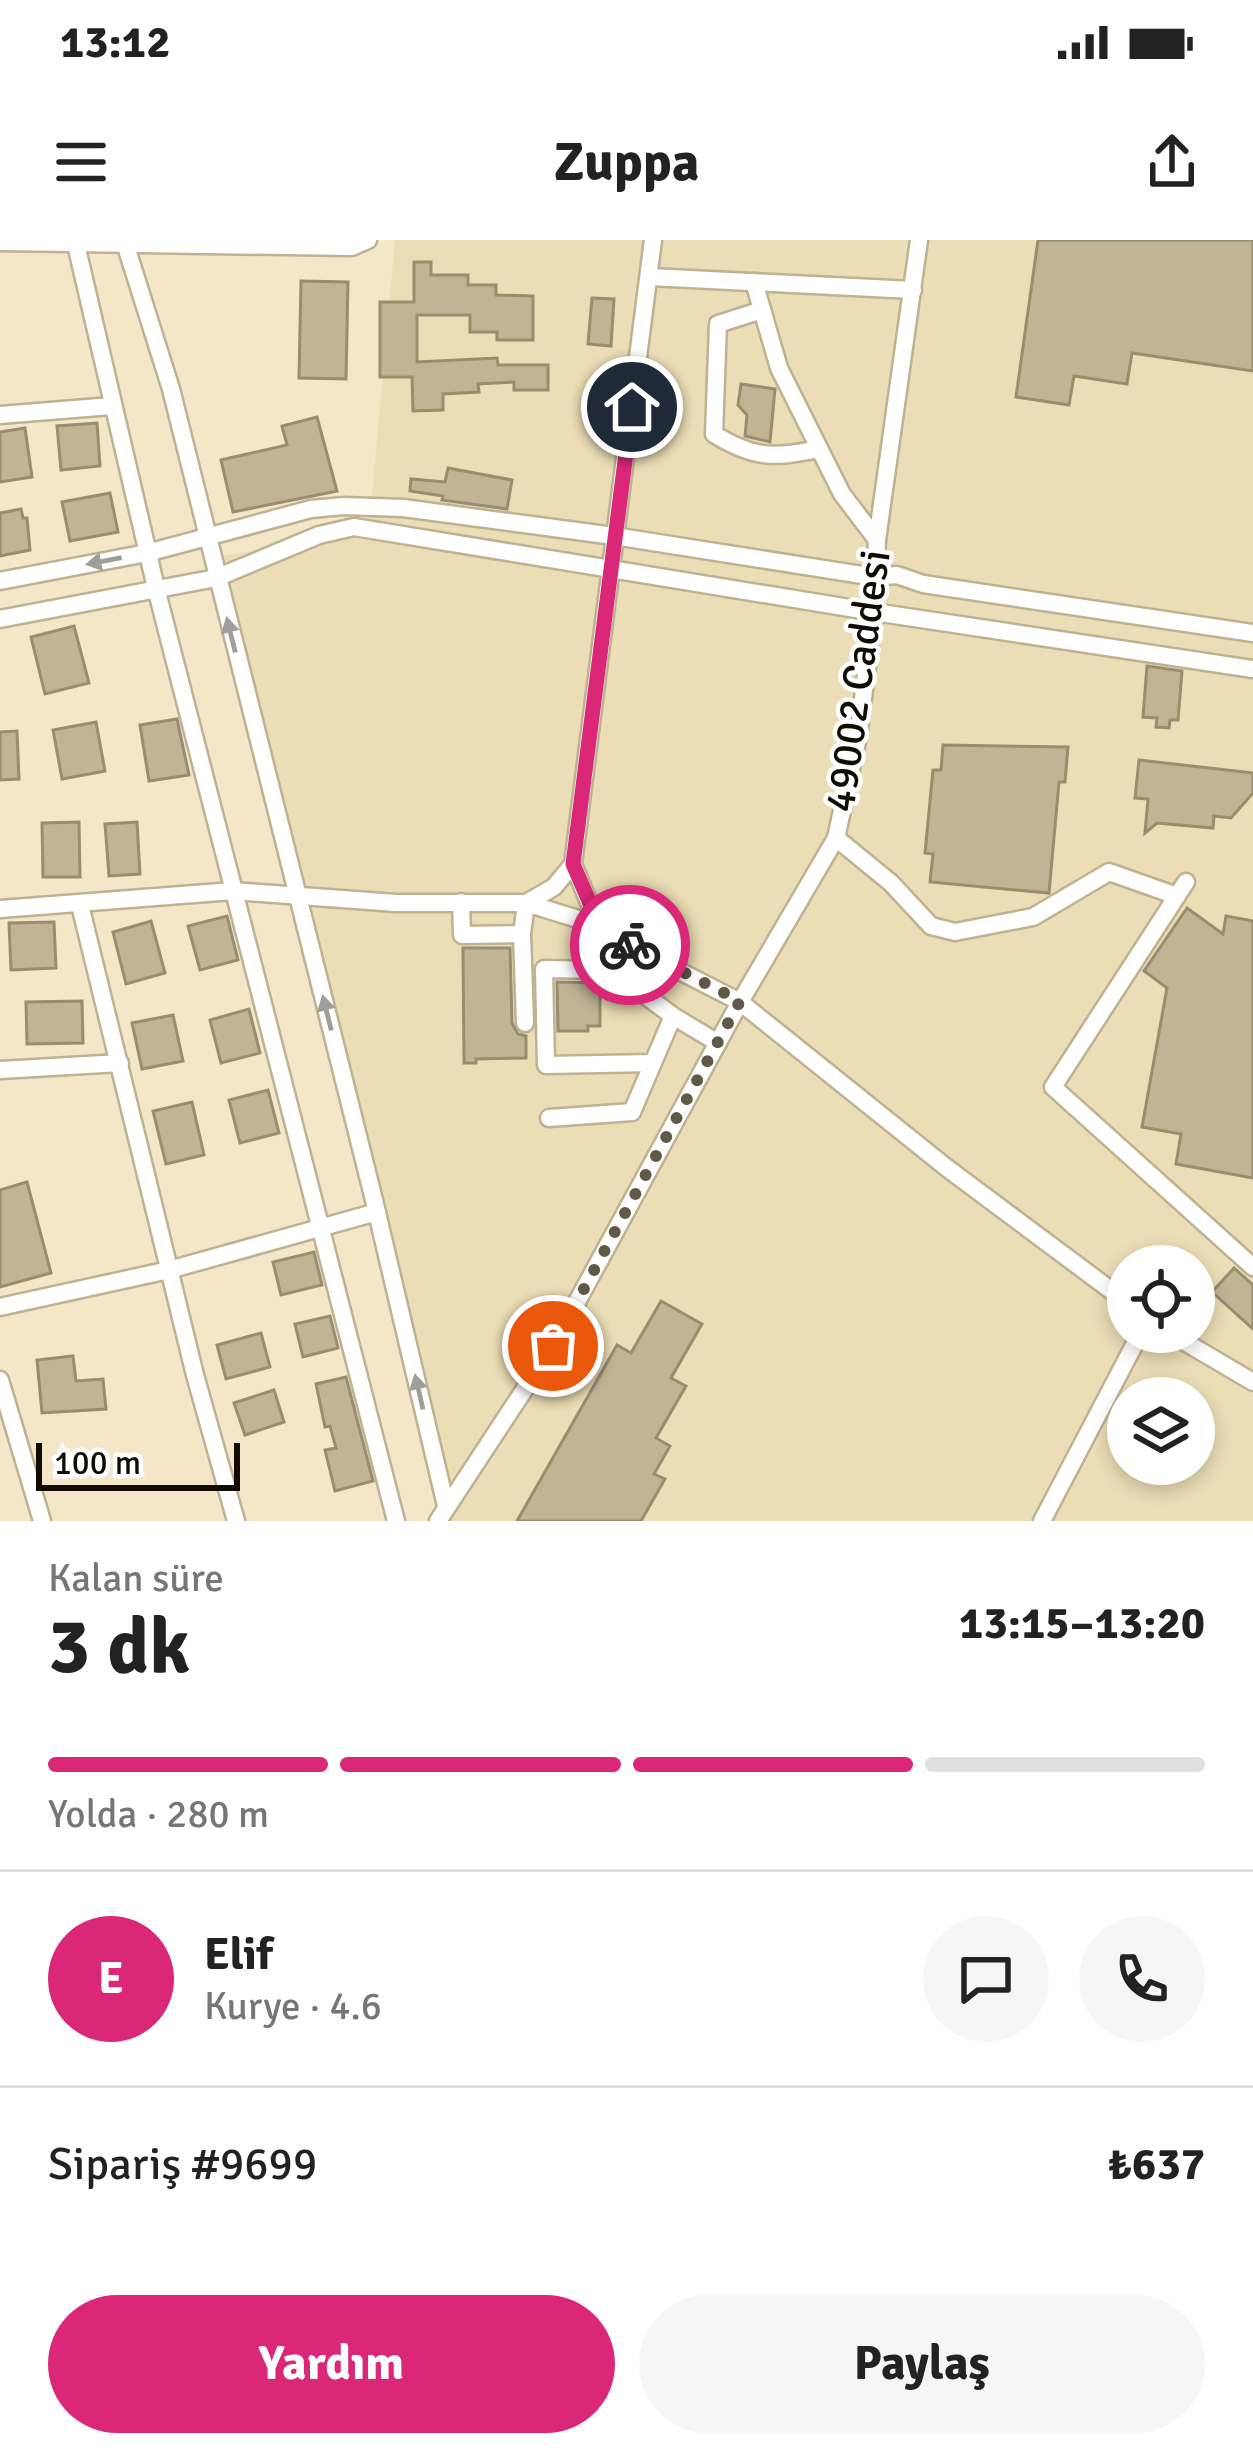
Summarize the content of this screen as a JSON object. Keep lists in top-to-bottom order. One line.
{"streets":{"street":["49002 Caddesi"]},"scale_bar":"100 m","page":{"status":"13:12","header":"Zuppa","scale":"100 m","heading":["3 dk","Kalan süre","13:15–13:20"],"panel":["Elif","Kurye · 4.6","Sipariş #9699","₺637"],"bar":"Yolda · 280 m","round":"E","buttons":["Yardım","Paylaş"]}}
